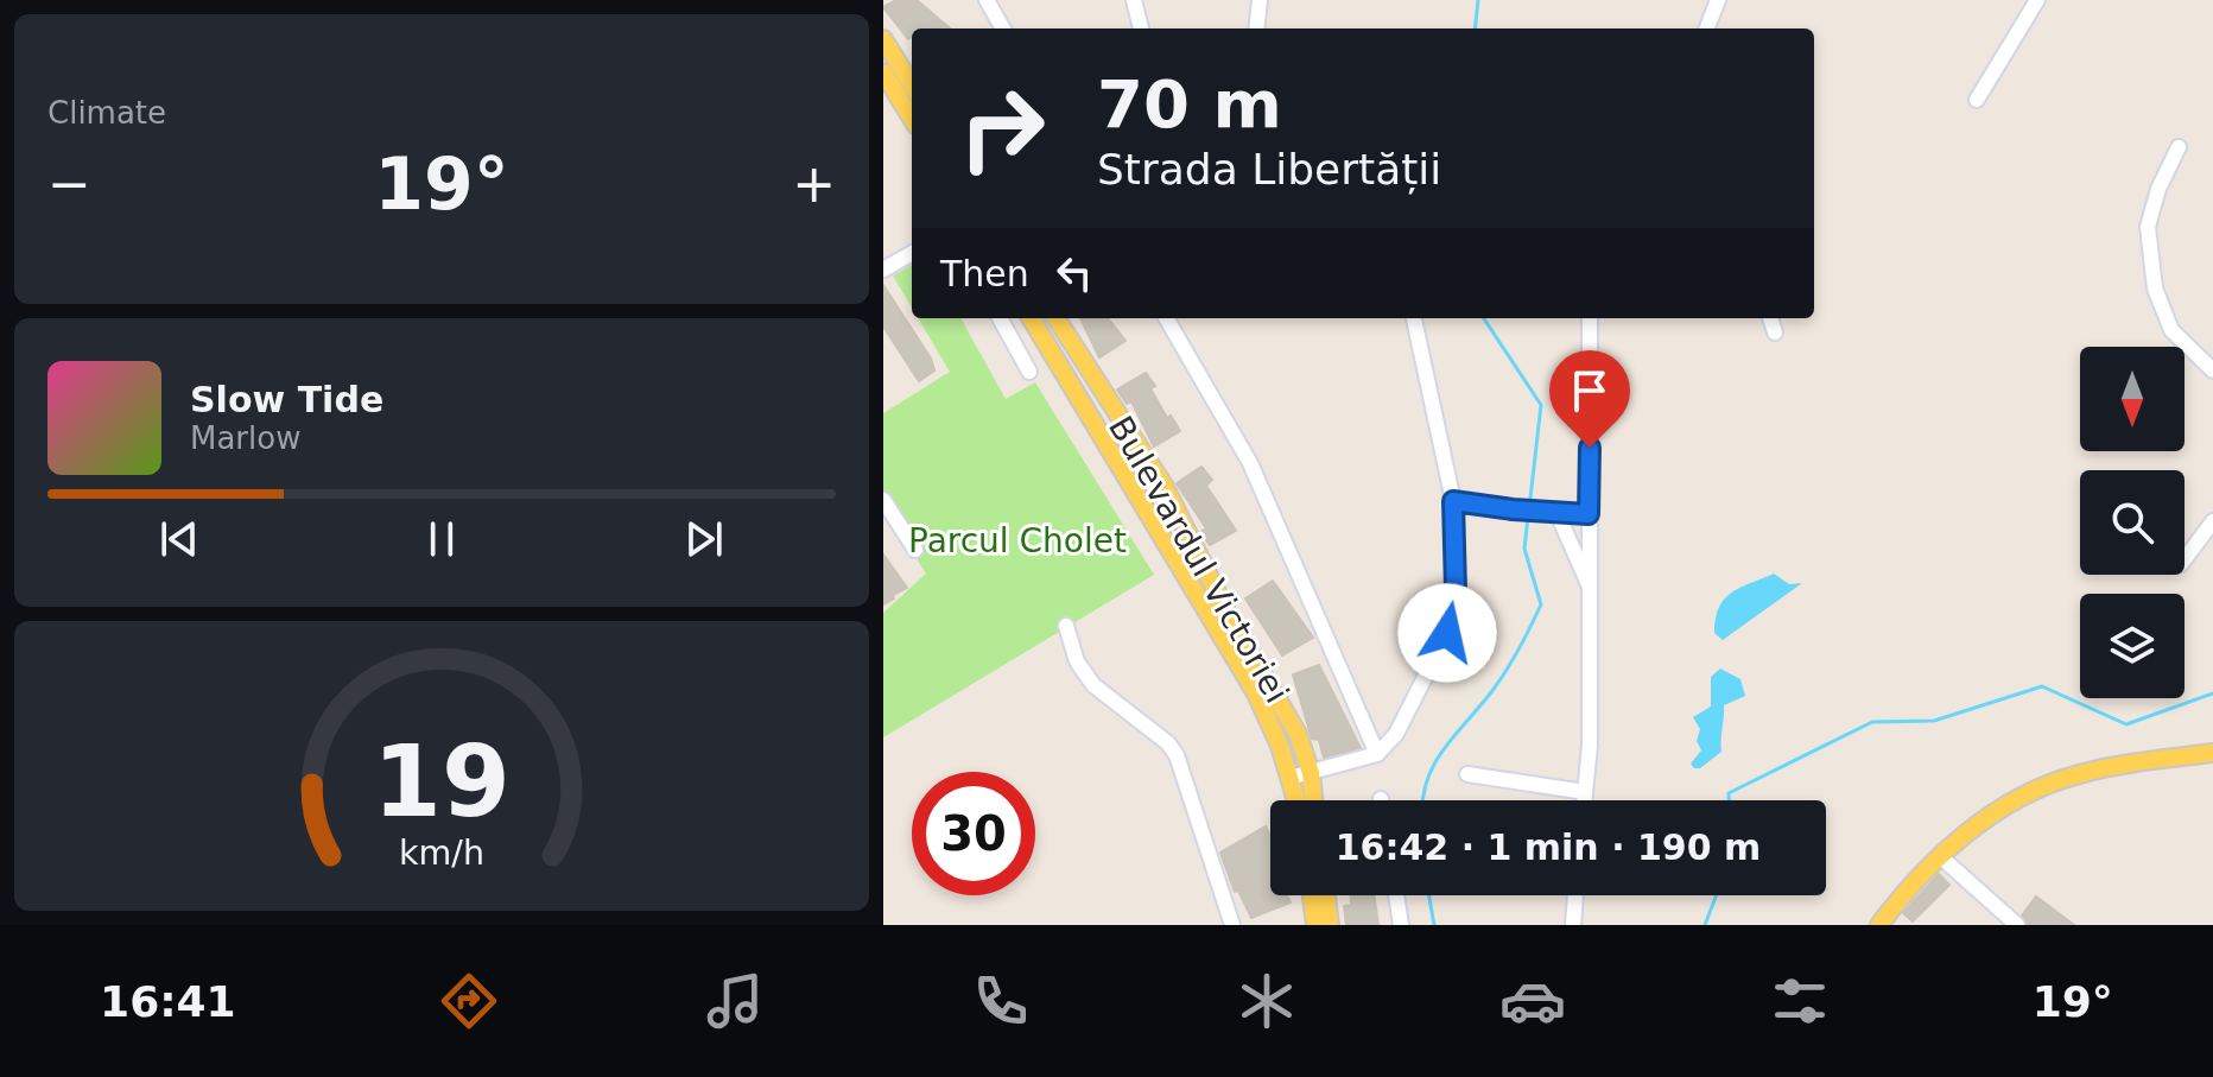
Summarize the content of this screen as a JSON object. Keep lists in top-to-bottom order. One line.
{"streets":{"main road":["Bulevardul Victoriei"]},"parks":["Parcul Cholet"],"north":"bottom","page":{"tile":"Climate","turn":["70 m","Strada Libertății"],"heat":["−","19°","+"],"then":"Then","song":["Slow Tide","Marlow"],"limit":"30","trip":"16:42 · 1 min · 190 m","tabs":["16:41","19°"],"gauge":["19","km/h"]}}
